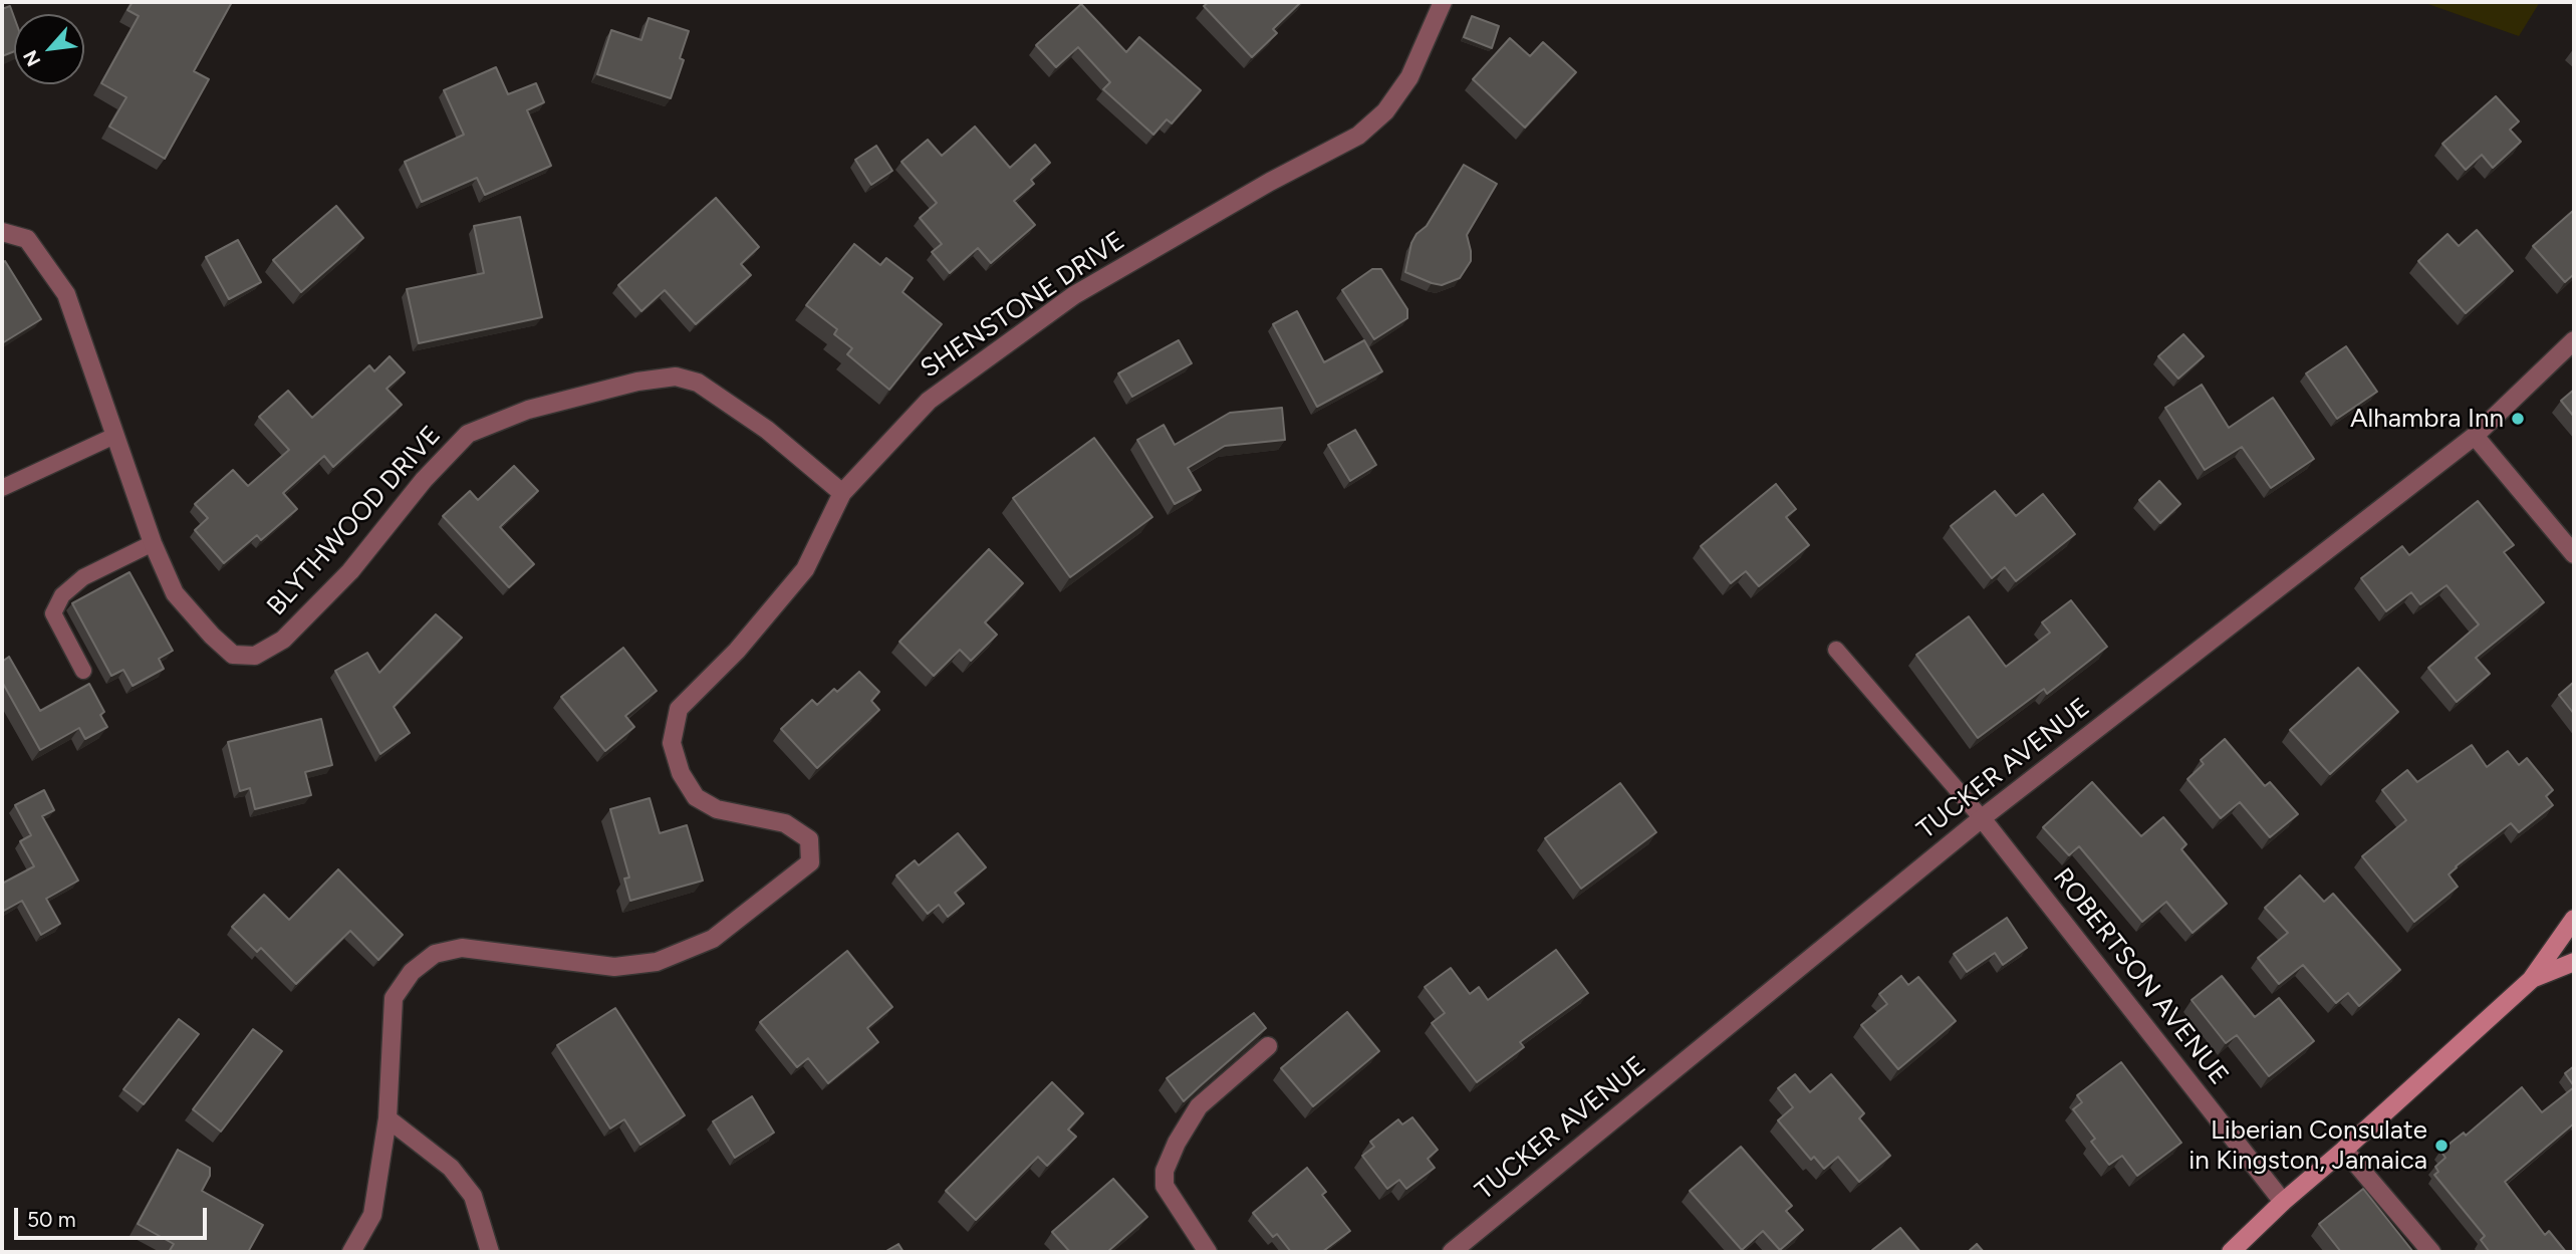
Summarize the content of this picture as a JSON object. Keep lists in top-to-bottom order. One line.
{"streets":{"street":["SHENSTONE DRIVE","BLYTHWOOD DRIVE","TUCKER AVENUE","ROBERTSON AVENUE"]},"crossings":[["SHENSTONE DRIVE","BLYTHWOOD DRIVE"],["TUCKER AVENUE","ROBERTSON AVENUE"]],"places":["Alhambra Inn","Liberian Consulate in Kingston, Jamaica"],"scale_bar":"50 m","north":"bottom left"}
